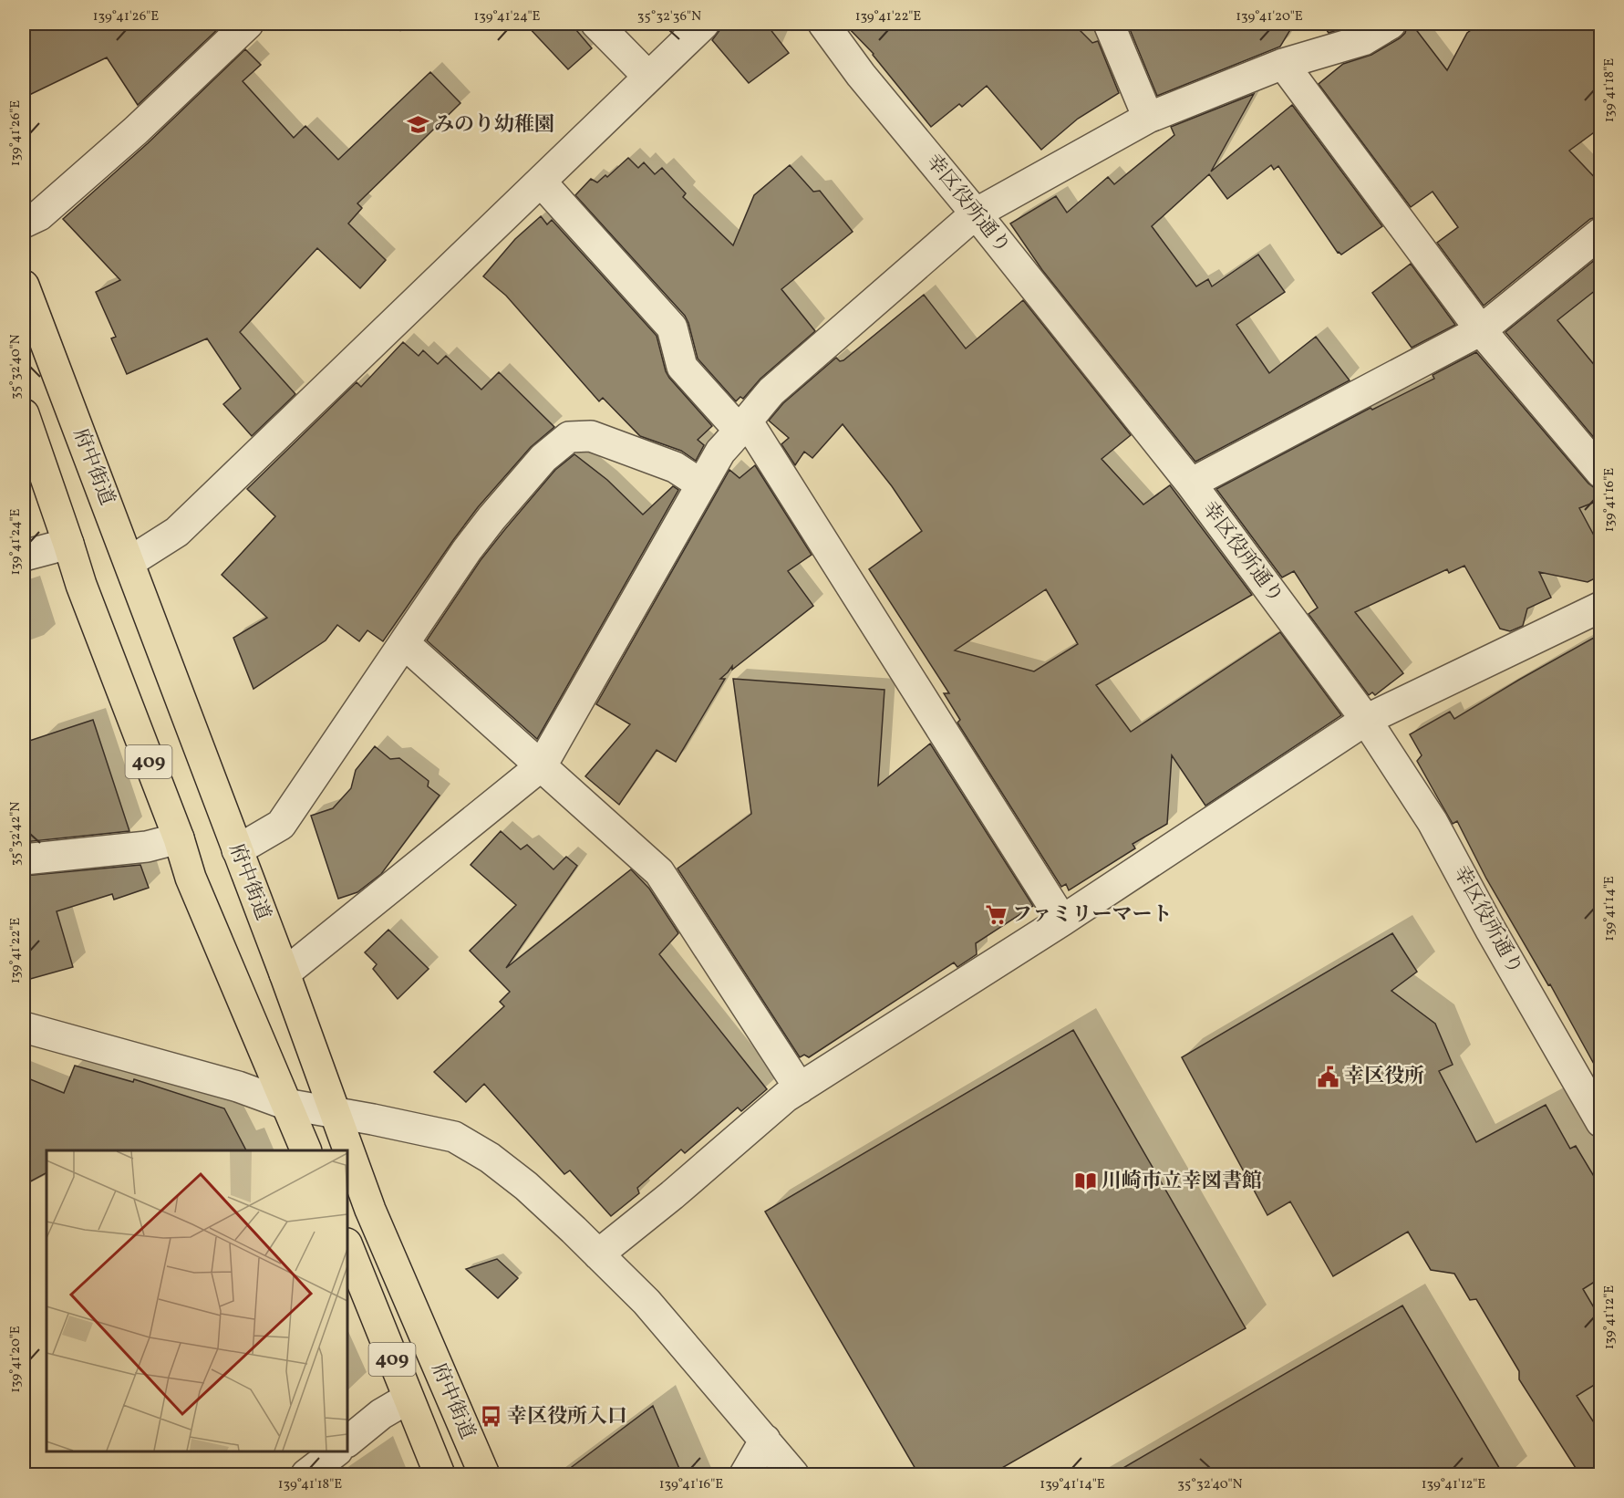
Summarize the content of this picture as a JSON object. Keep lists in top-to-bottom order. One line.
{"streets":{"highway":["府中街道","409"],"street":["幸区役所通り"]},"places":{"school or university":["みのり幼稚園"],"supermarket":["ファミリーマート"],"public building":["幸区役所"],"library":["川崎市立幸図書館"],"bus stop":["幸区役所入口"]},"coordinates":["139°41'26\"E","139°41'24\"E","35°32'36\"N","139°41'22\"E","139°41'20\"E","139°41'18\"E","35°32'40\"N","139°41'16\"E","35°32'42\"N","139°41'14\"E","139°41'12\"E"]}
